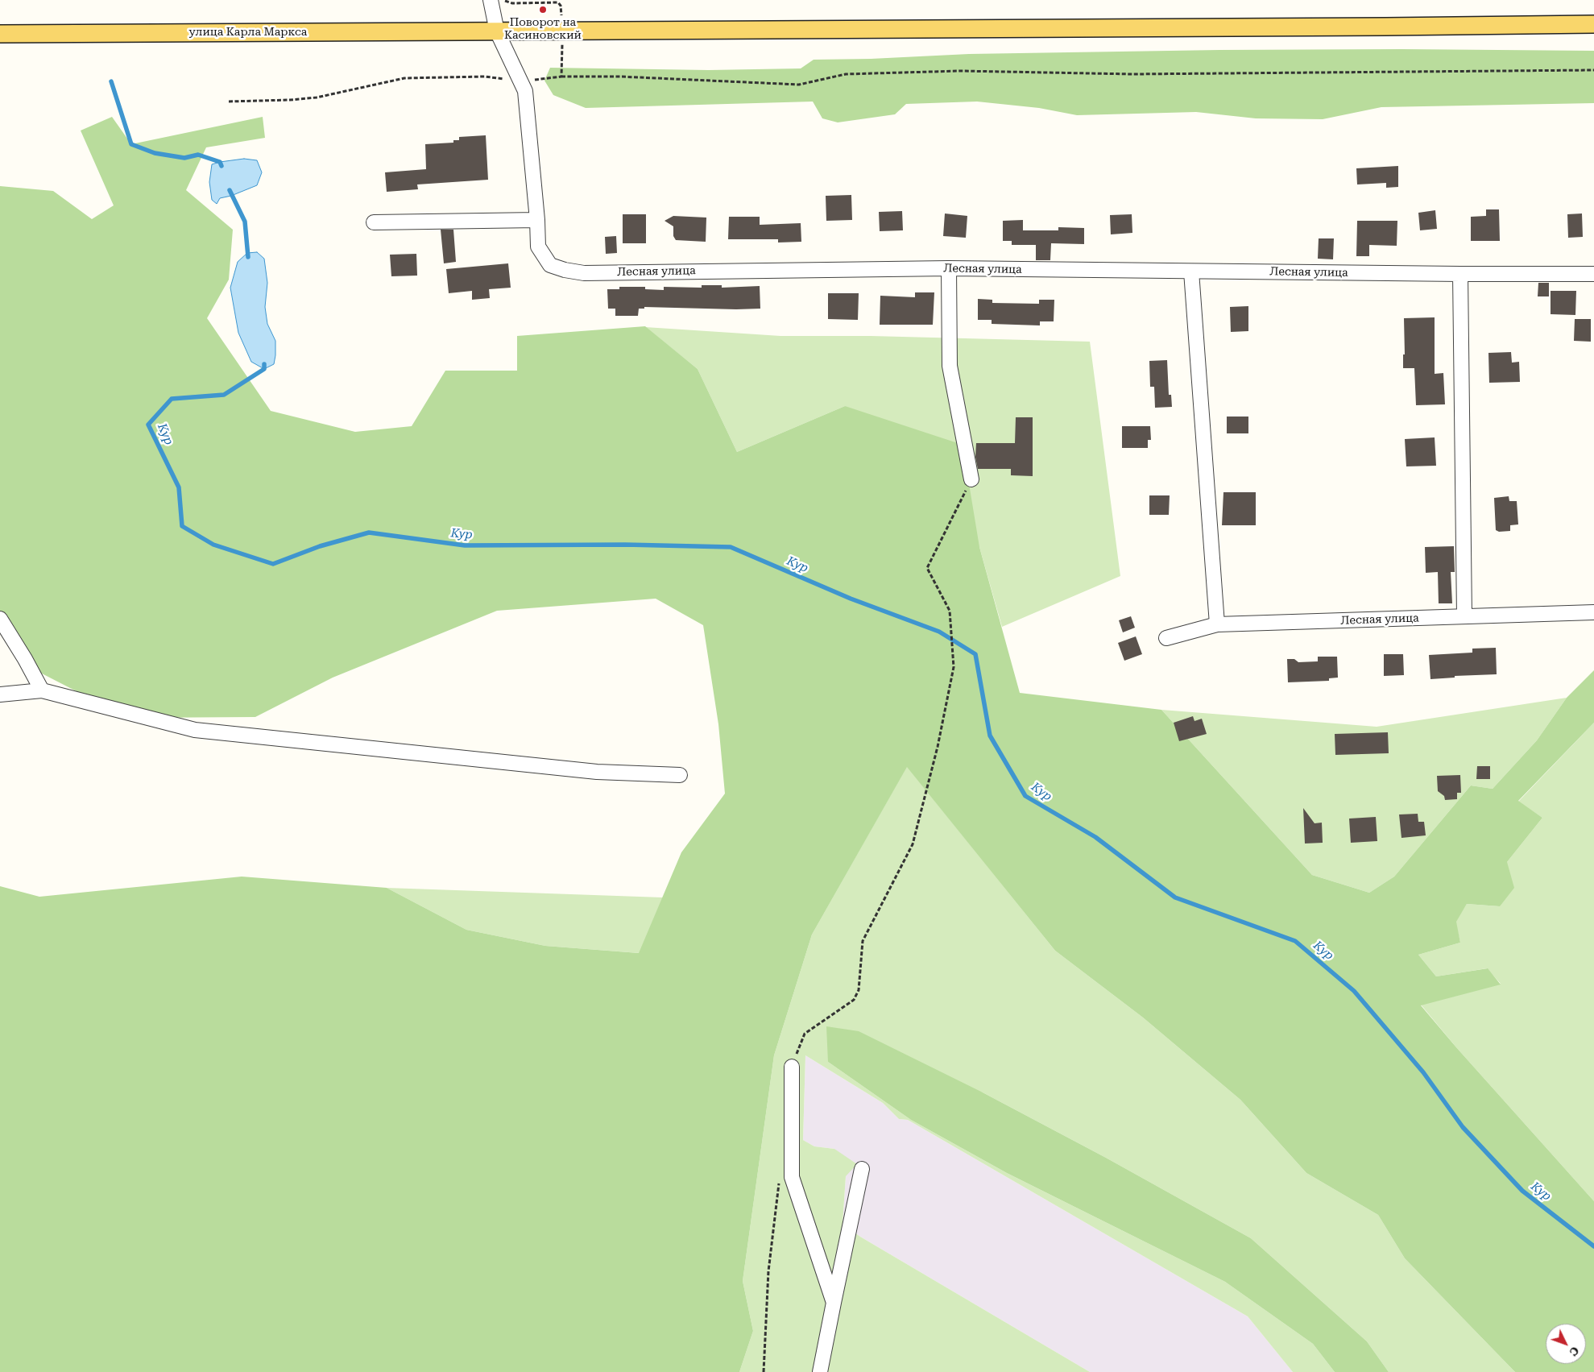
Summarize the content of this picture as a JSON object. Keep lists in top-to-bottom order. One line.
{"streets":{"main road":["улица Карла Маркса"],"street":["Лесная улица"]},"crossings":[["улица Карла Маркса","Лесная улица"]],"water":["Кур"],"places":["Поворот на Касиновский"],"north":"bottom right"}
